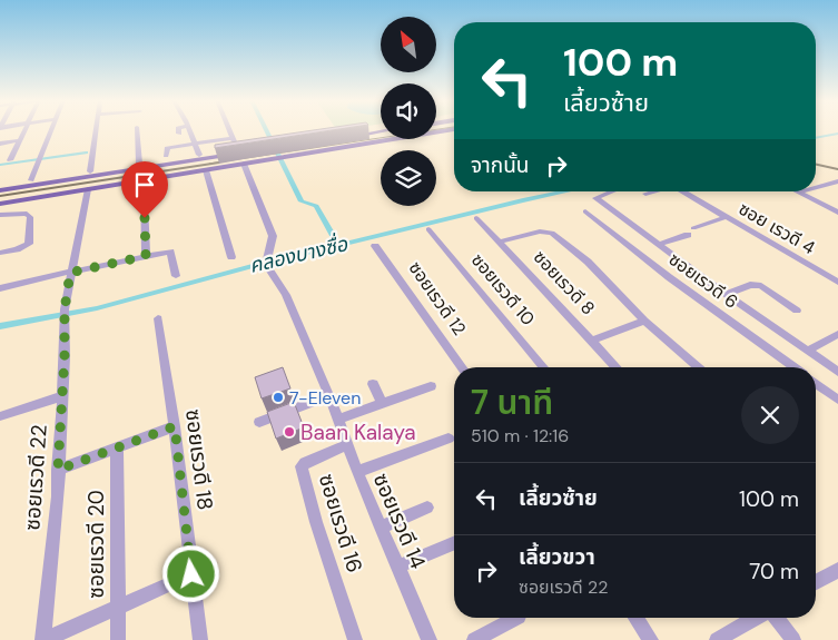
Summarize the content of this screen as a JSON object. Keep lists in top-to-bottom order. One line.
{"streets":{"street":["ซอย เรวดี 4","ซอยเรวดี 6","ซอยเรวดี 8","ซอยเรวดี 10","ซอยเรวดี 12","ซอยเรวดี 18","ซอยเรวดี 22","ซอยเรวดี 14","ซอยเรวดี 16","ซอยเรวดี 20"]},"crossings":[["ซอยเรวดี 14","ซอยเรวดี 16"]],"water":["คลองบางซื่อ"],"places":["7-Eleven","Baan Kalaya"],"north":"top left","page":{"turn":["100 m","เลี้ยวซ้าย"],"then":"จากนั้น","heading":["7 นาที","510 m · 12:16"],"list":[{"name":"เลี้ยวซ้าย","value":"100 m"},{"name":"เลี้ยวขวา","note":"ซอยเรวดี 22","value":"70 m"}]}}
